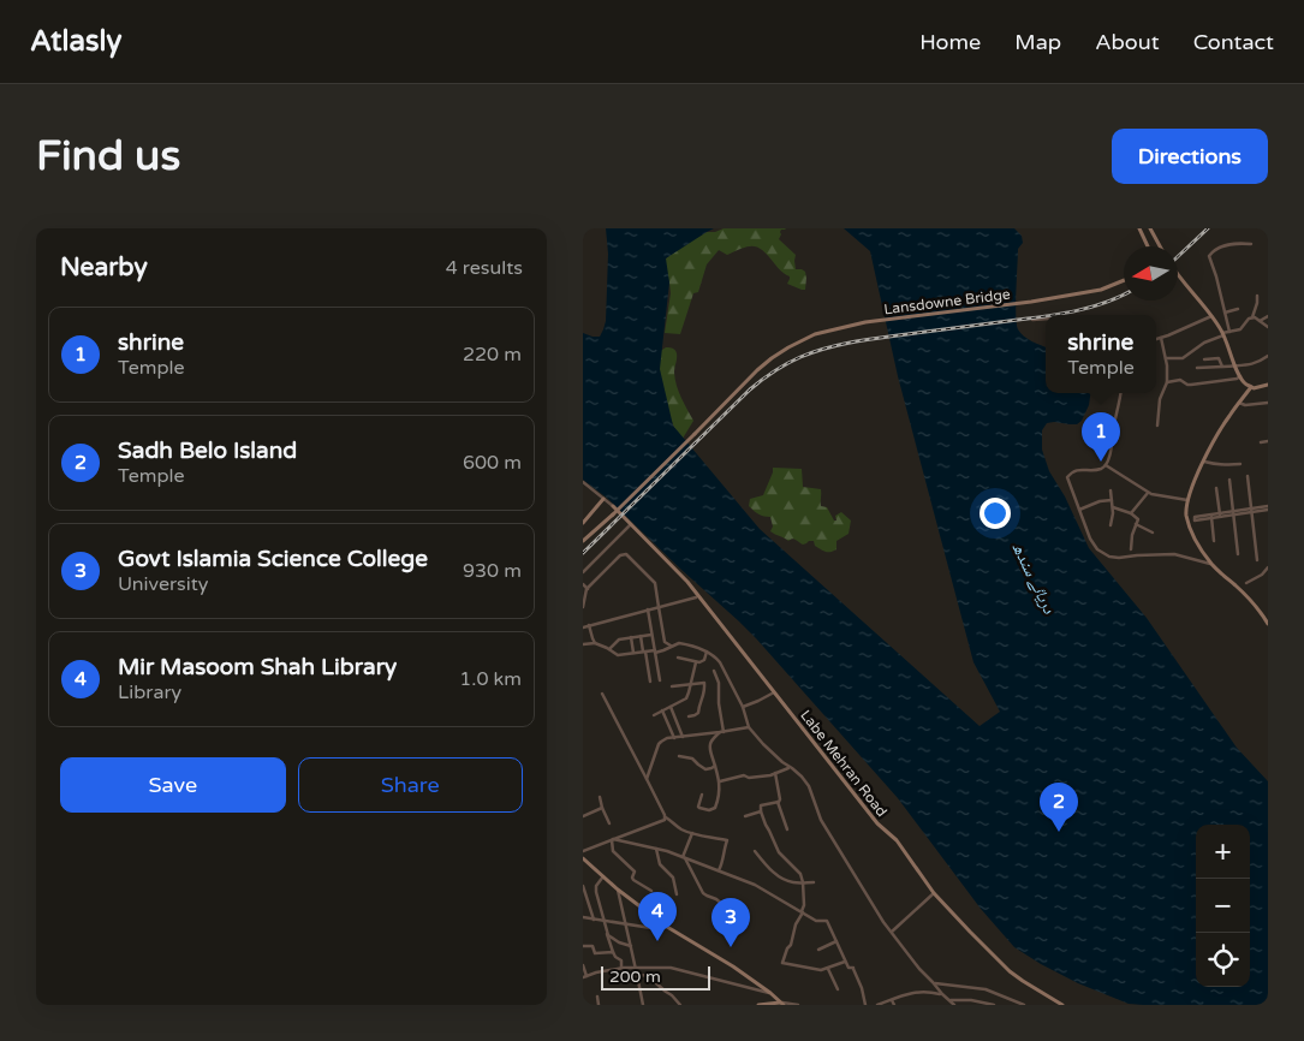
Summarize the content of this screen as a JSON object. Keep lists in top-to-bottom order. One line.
{"streets":{"main road":["Lansdowne Bridge","Labe Mehran Road"]},"water":["دریائے سندھ"],"scale_bar":"200 m","north":"left","page":{"header":"Atlasly","nav":["Home","Map","About","Contact"],"buttons":["Directions",["Save","Share"]],"title":"Find us","heading":["Nearby","4 results"],"list":[{"mark":"1","name":"shrine","note":"Temple","value":"220 m"},{"mark":"2","name":"Sadh Belo Island","note":"Temple","value":"600 m"},{"mark":"3","name":"Govt Islamia Science College","note":"University","value":"930 m"},{"mark":"4","name":"Mir Masoom Shah Library","note":"Library","value":"1.0 km"}],"popup":["shrine","Temple"],"pins":["1","2","4","3"],"map_buttons":["+","−"],"scale":"200 m"}}
